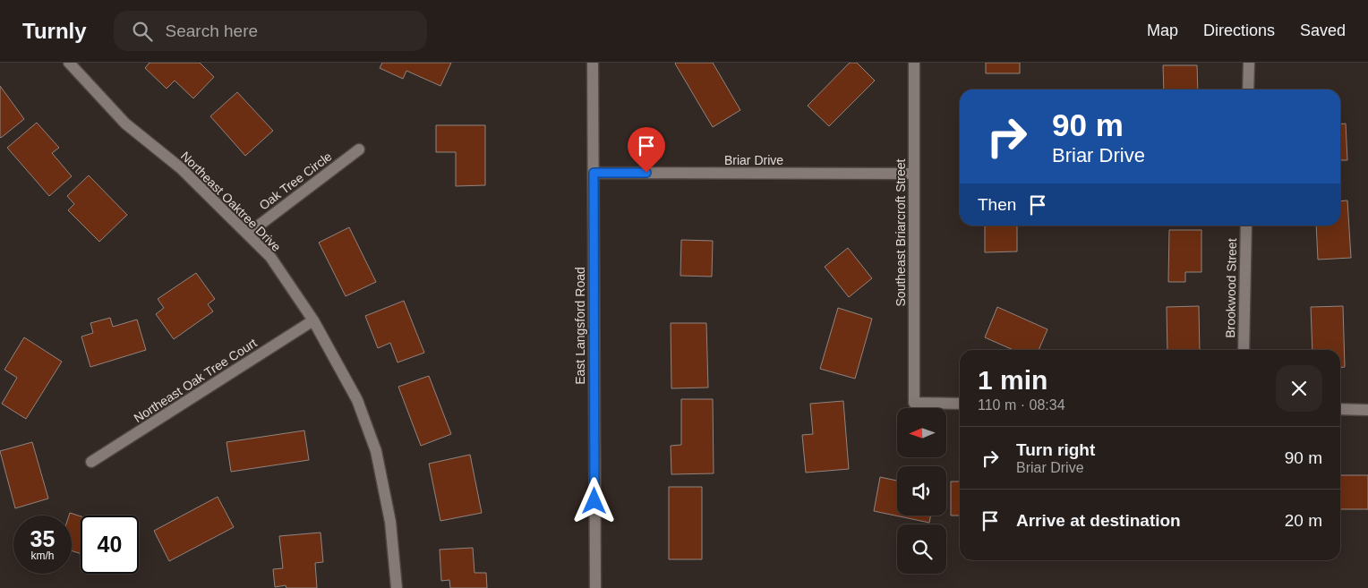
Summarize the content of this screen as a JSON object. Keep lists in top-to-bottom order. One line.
{"streets":{"street":["Briar Drive","Oak Tree Circle","Northeast Oaktree Drive","Southeast Briarcroft Street","Brookwood Street","East Langsford Road","Northeast Oak Tree Court"]},"crossings":[["Briar Drive","Southeast Briarcroft Street"],["Briar Drive","East Langsford Road"],["Oak Tree Circle","Northeast Oaktree Drive"],["Northeast Oaktree Drive","Northeast Oak Tree Court"]],"north":"left","page":{"header":"Turnly","search":"Search here","nav":["Map","Directions","Saved"],"turn":["90 m","Briar Drive"],"then":"Then","heading":["1 min","110 m · 08:34"],"list":[{"name":"Turn right","note":"Briar Drive","value":"90 m"},{"name":"Arrive at destination","value":"20 m"}],"speed":"35 km/h","limit":"40"}}
